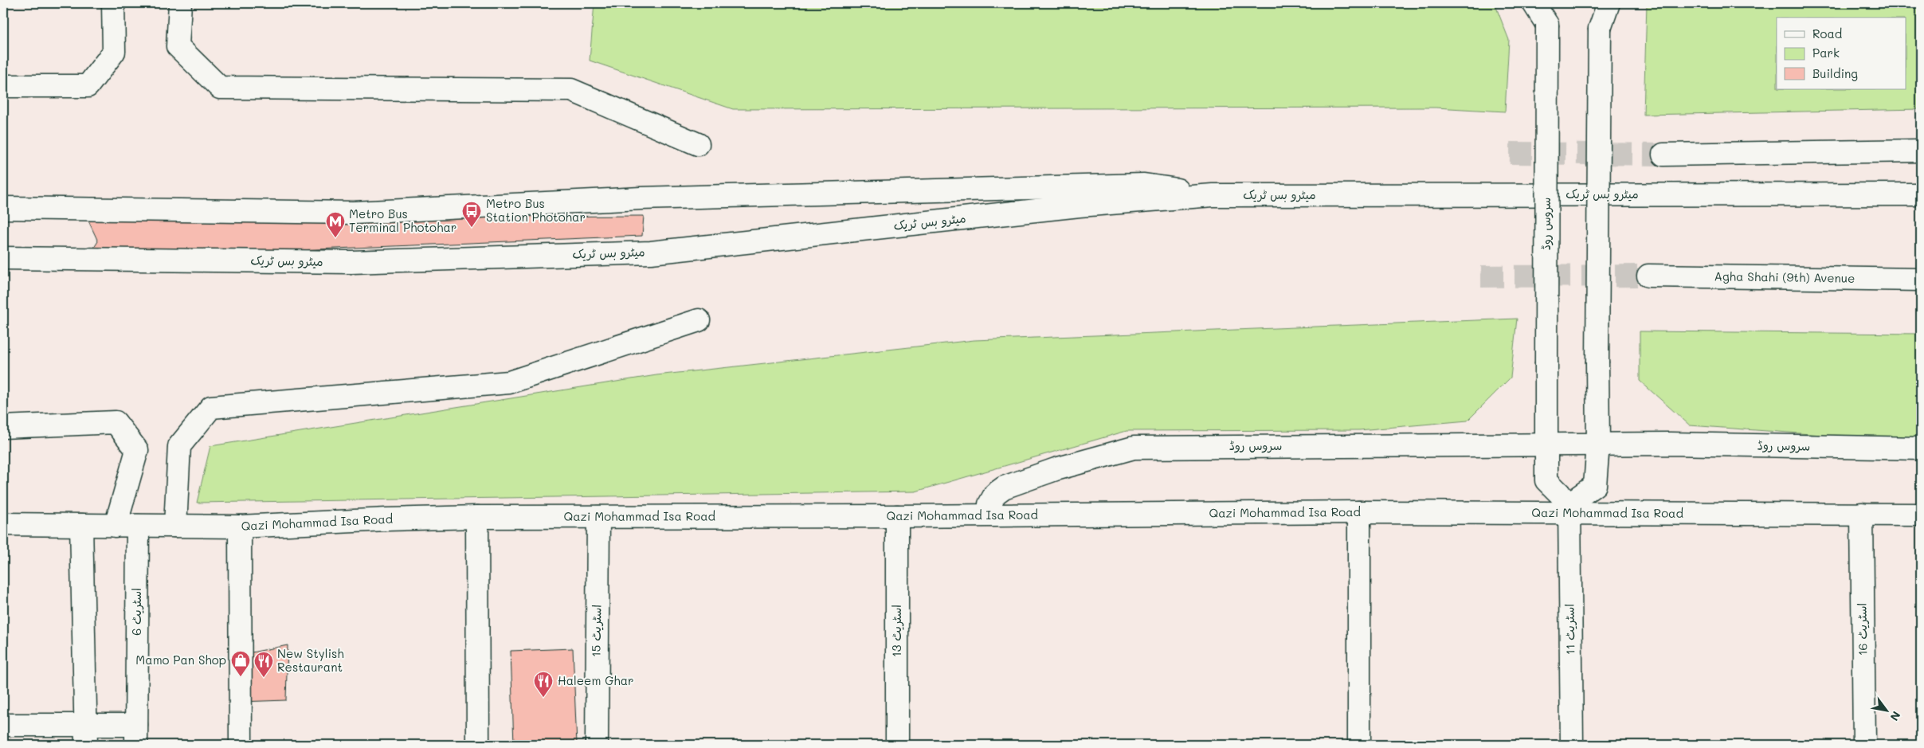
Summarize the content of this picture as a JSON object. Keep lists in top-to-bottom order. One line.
{"streets":{"street":["میٹرو بس ٹریک","سروس روڈ","Agha Shahi (9th) Avenue","Qazi Mohammad Isa Road","اسٹریٹ 6","اسٹریٹ 11","اسٹریٹ 16","اسٹریٹ 15","اسٹریٹ 13"]},"crossings":[["سروس روڈ","Qazi Mohammad Isa Road"],["سروس روڈ","اسٹریٹ 11"],["Qazi Mohammad Isa Road","اسٹریٹ 6"],["Qazi Mohammad Isa Road","اسٹریٹ 11"],["Qazi Mohammad Isa Road","اسٹریٹ 16"],["Qazi Mohammad Isa Road","اسٹریٹ 15"],["Qazi Mohammad Isa Road","اسٹریٹ 13"]],"places":{"bus stop":["Metro Bus Station Photohar"],"metro station":["Metro Bus Terminal Photohar"],"shop":["Mamo Pan Shop"],"restaurant":["New Stylish Restaurant","Haleem Ghar"]},"legend":["Road","Park","Building"],"north":"bottom right"}
